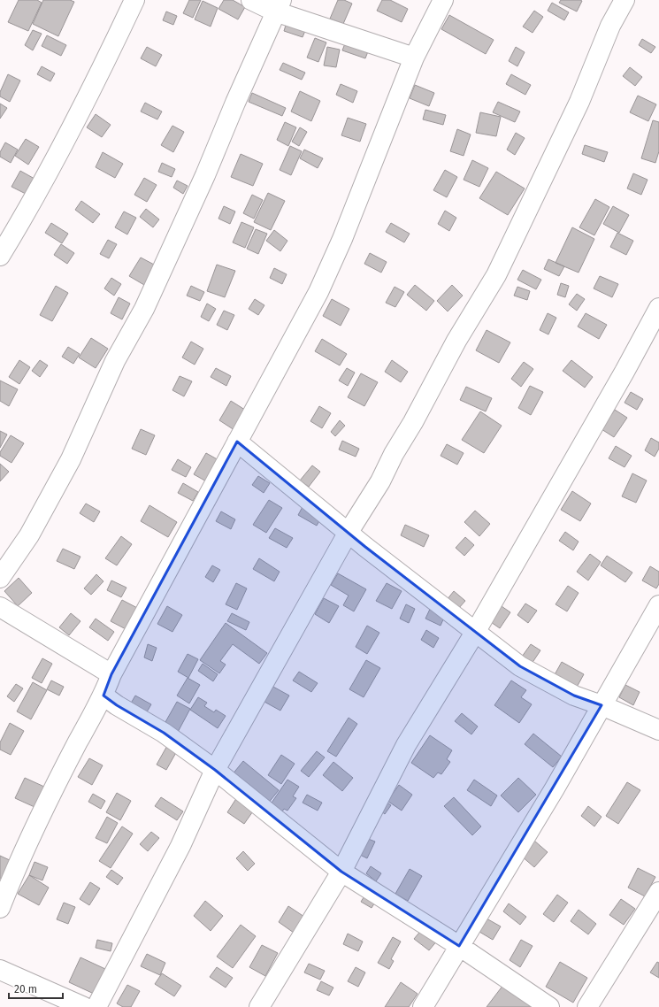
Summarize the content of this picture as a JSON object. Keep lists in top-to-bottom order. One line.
{"scale_bar":"20 m"}
